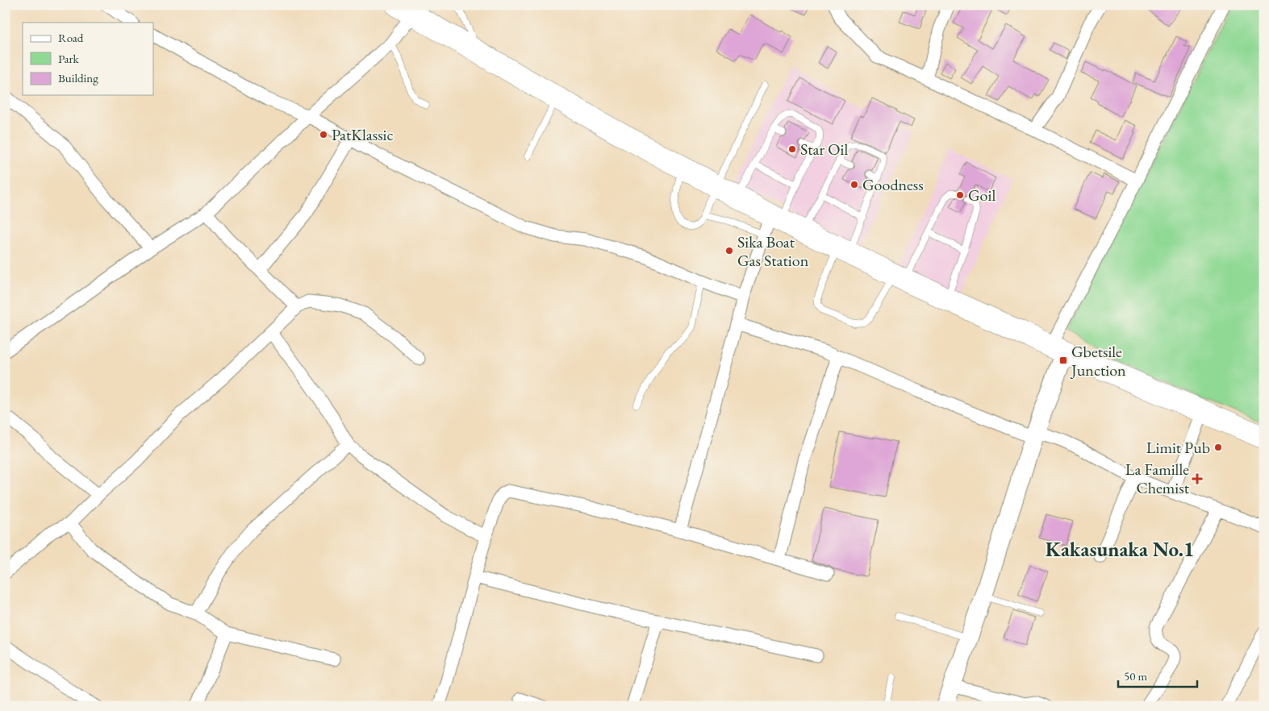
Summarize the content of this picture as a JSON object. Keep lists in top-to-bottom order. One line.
{"districts":["Kakasunaka No.1"],"places":{"other":["PatKlassic","Star Oil","Goodness","Goil","Sika Boat Gas Station","Limit Pub"],"transit":["Gbetsile Junction"],"health":["La Famille Chemist"]},"legend":["Road","Park","Building"],"scale_bar":"50 m"}
